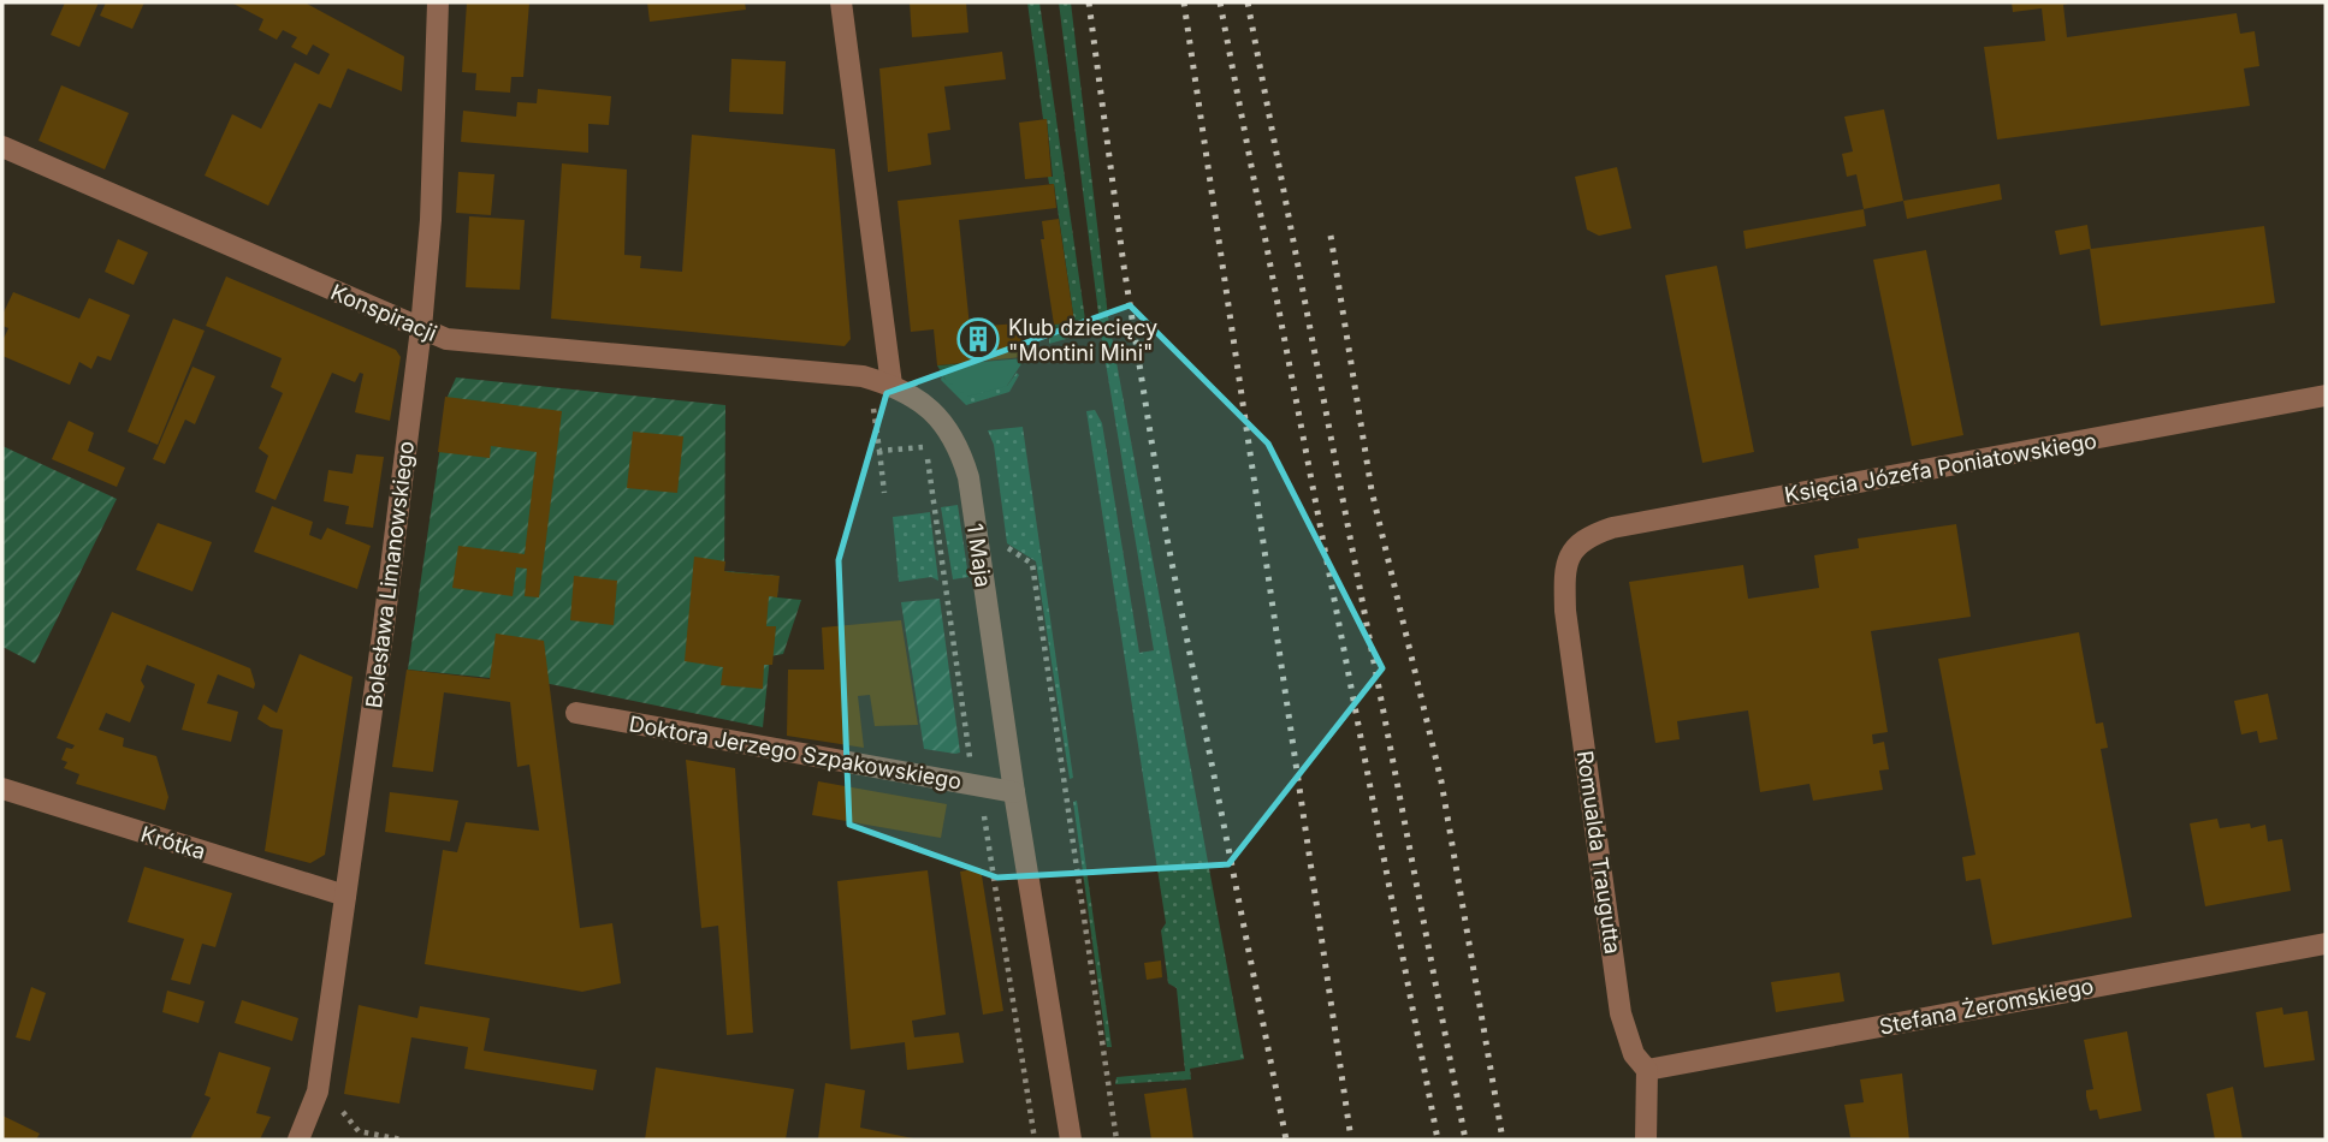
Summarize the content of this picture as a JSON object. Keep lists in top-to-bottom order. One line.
{"streets":{"street":["Konspiracji","Księcia Józefa Poniatowskiego","1 Maja","Bolesława Limanowskiego","Doktora Jerzego Szpakowskiego","Krótka","Romualda Traugutta","Stefana Żeromskiego"]},"crossings":[["Konspiracji","1 Maja"],["Konspiracji","Bolesława Limanowskiego"],["Księcia Józefa Poniatowskiego","Romualda Traugutta"],["1 Maja","Doktora Jerzego Szpakowskiego"],["Bolesława Limanowskiego","Krótka"],["Romualda Traugutta","Stefana Żeromskiego"]],"places":{"building":["Klub dziecięcy \"Montini Mini\""]}}
